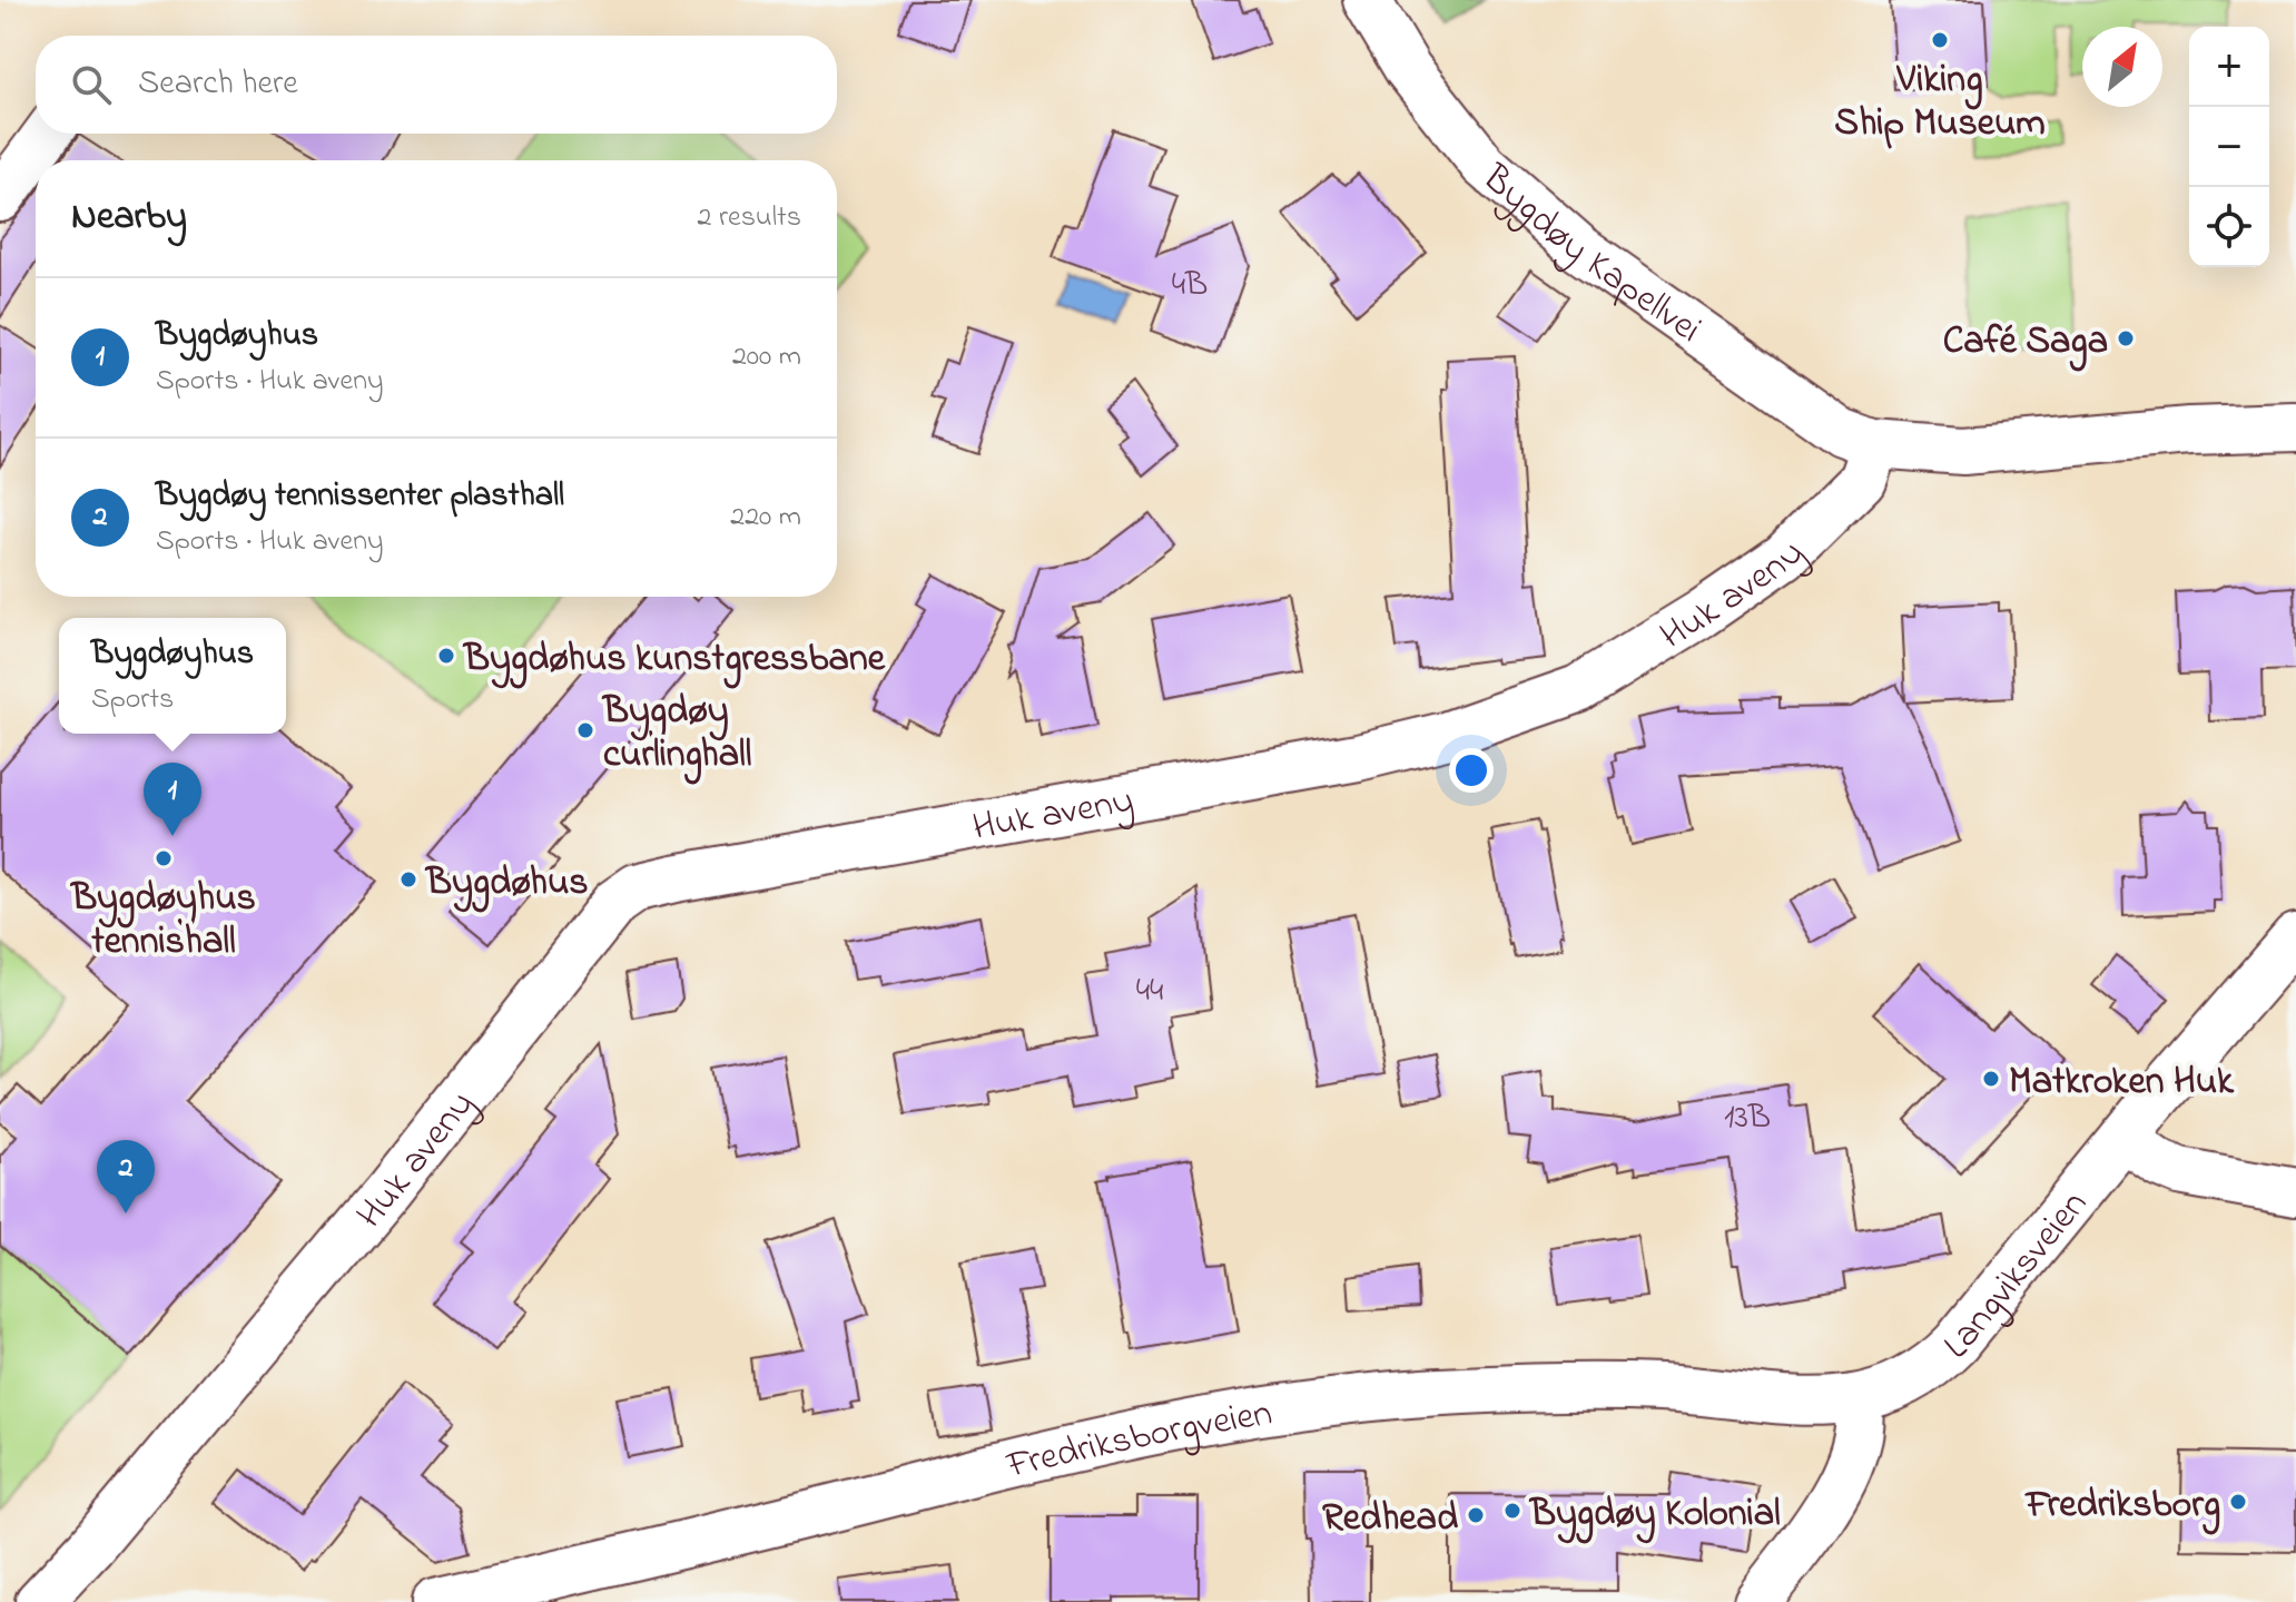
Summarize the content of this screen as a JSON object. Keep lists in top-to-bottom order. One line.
{"streets":{"street":["Bygdøy Kapellvei","Huk aveny","Langviksveien","Fredriksborgveien"]},"crossings":[["Bygdøy Kapellvei","Huk aveny"],["Langviksveien","Fredriksborgveien"]],"places":["Viking Ship Museum","Café Saga","Bygdøhus kunstgressbane","Bygdøy curlinghall","Bygdøyhus tennishall","Bygdøhus","Matkroken Huk","Fredriksborg","Bygdøy Kolonial","Redhead"],"house_numbers":["4B","44","13B"],"north":"top right","page":{"map_buttons":["+","−"],"search":"Search here","heading":["Nearby","2 results"],"list":[{"mark":"1","name":"Bygdøyhus","note":"Sports · Huk aveny","value":"200 m"},{"mark":"2","name":"Bygdøy tennissenter plasthall","note":"Sports · Huk aveny","value":"220 m"}],"popup":["Bygdøyhus","Sports"],"pins":["1","2"]}}
